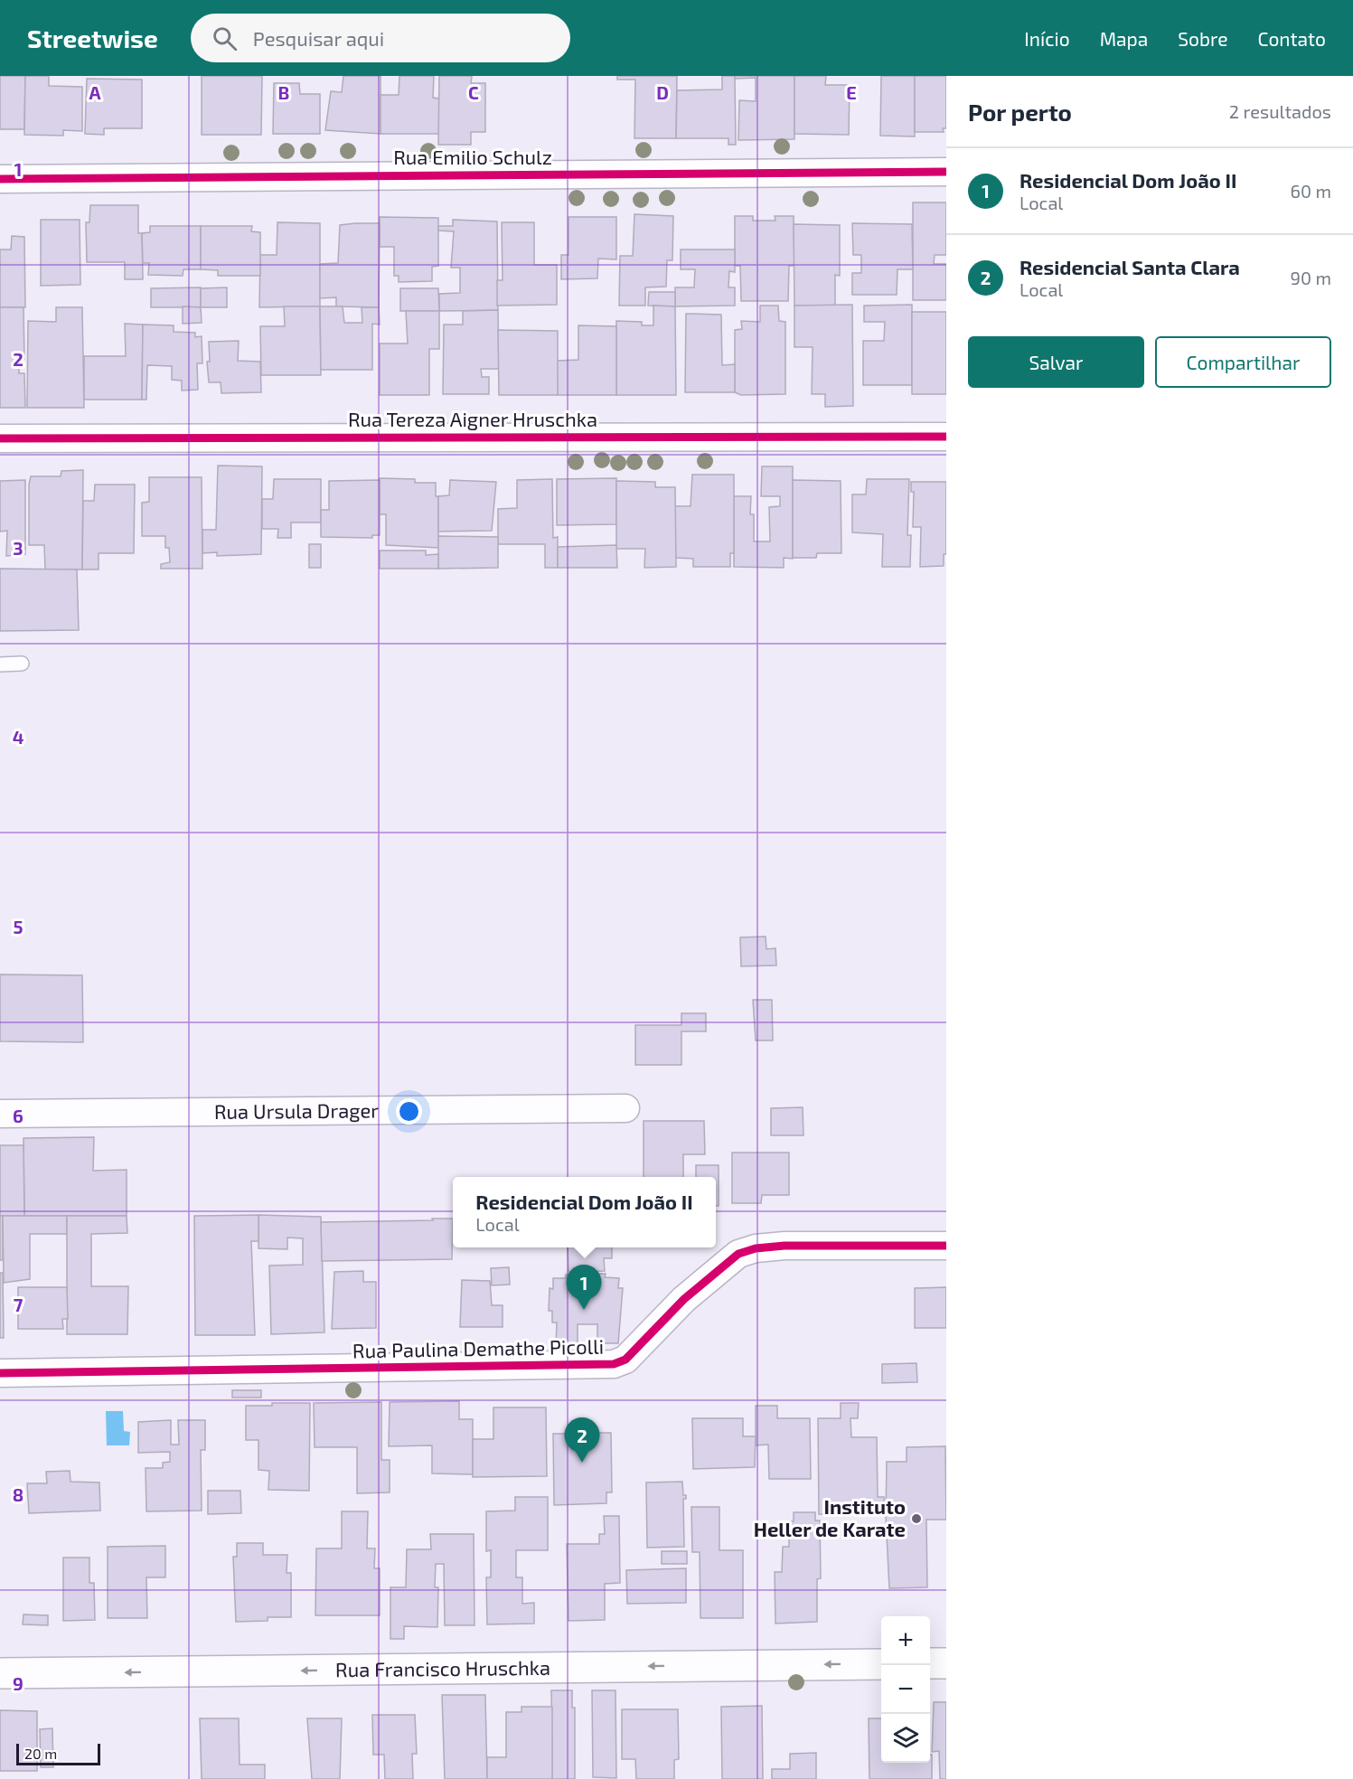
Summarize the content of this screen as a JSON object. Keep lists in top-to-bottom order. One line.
{"streets":{"main road":["Rua Francisco Hruschka"],"street":["Rua Emilio Schulz","Rua Tereza Aigner Hruschka","Rua Ursula Drager","Rua Paulina Demathe Picolli"]},"one_way":["Rua Francisco Hruschka"],"places":["Instituto Heller de Karate"],"scale_bar":"20 m","page":{"header":"Streetwise","search":"Pesquisar aqui","nav":["Início","Mapa","Sobre","Contato"],"heading":["Por perto","2 resultados"],"list":[{"mark":"1","name":"Residencial Dom João II","note":"Local","value":"60 m"},{"mark":"2","name":"Residencial Santa Clara","note":"Local","value":"90 m"}],"buttons":["Salvar","Compartilhar"],"popup":["Residencial Dom João II","Local"],"pins":["1","2"],"map_buttons":["+","−"],"scale":"20 m"},"grid":{"columns":["A","B","C","D","E"],"rows":["1","2","3","4","5","6","7","8","9"]}}
